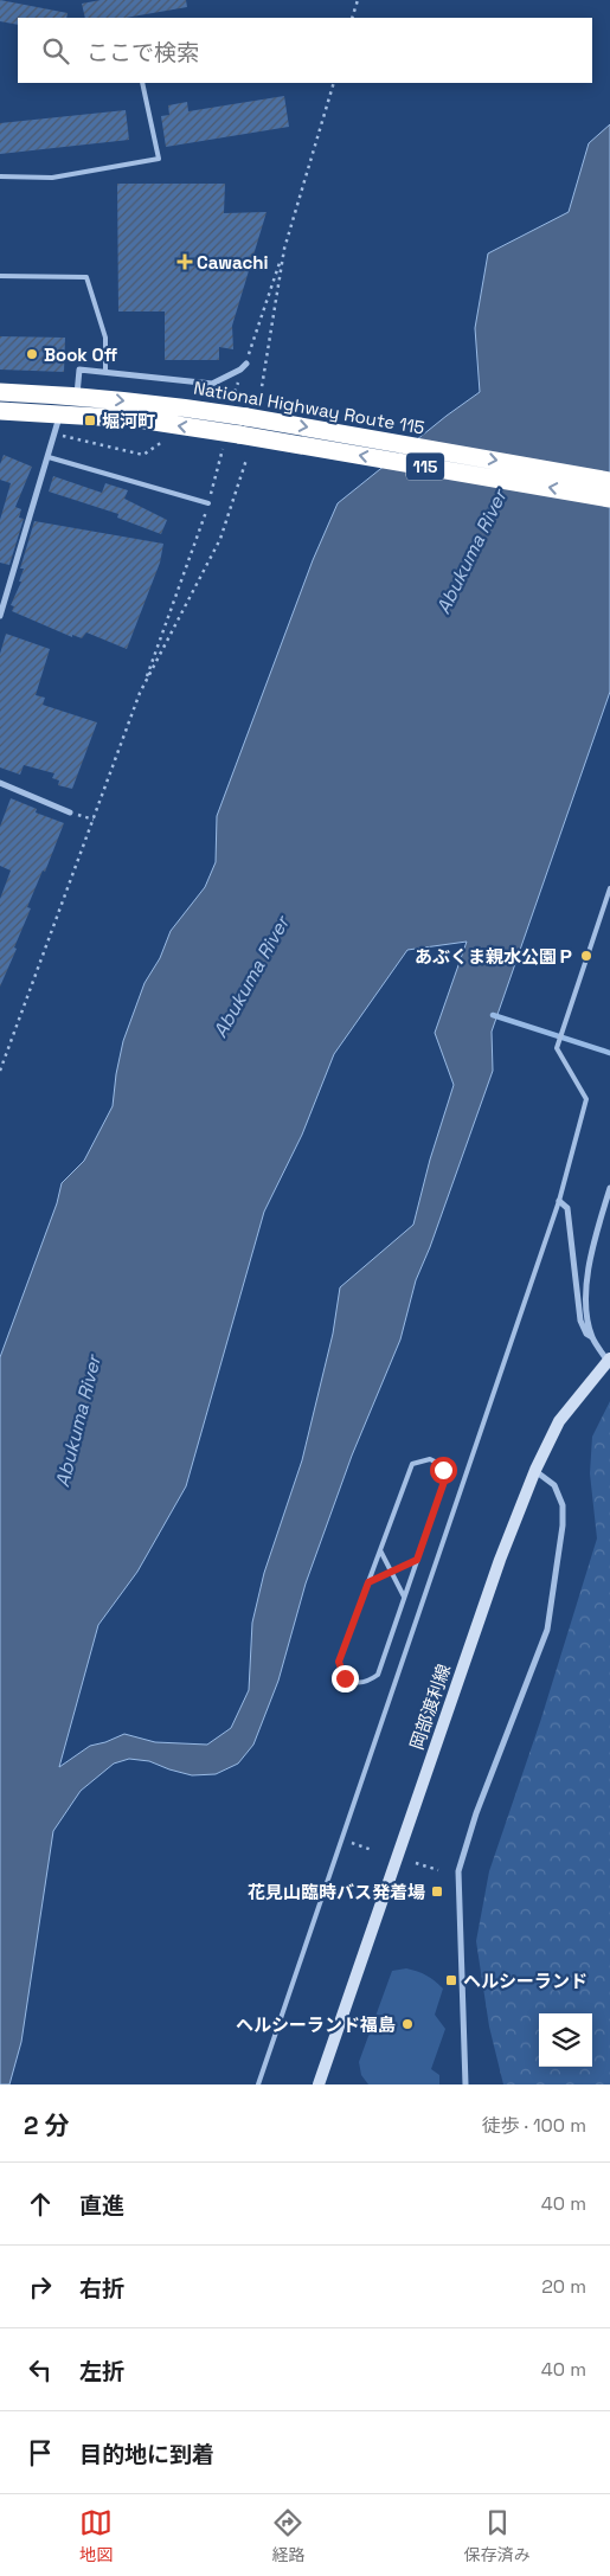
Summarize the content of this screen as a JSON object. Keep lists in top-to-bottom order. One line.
{"streets":{"highway":["National Highway Route 115","115"],"main road":["岡部渡利線"]},"water":["Abukuma River"],"places":{"health":["Cawachi"],"other":["Book Off","あぶくま親水公園Ｐ","ヘルシーランド福島"],"transit":["堀河町","花見山臨時バス発着場","ヘルシーランド"]},"page":{"search":"ここで検索","heading":["2 分","徒歩 · 100 m"],"list":[["直進","40 m"],["右折","20 m"],["左折","40 m"],"目的地に到着"],"nav":["地図","経路","保存済み"]}}
